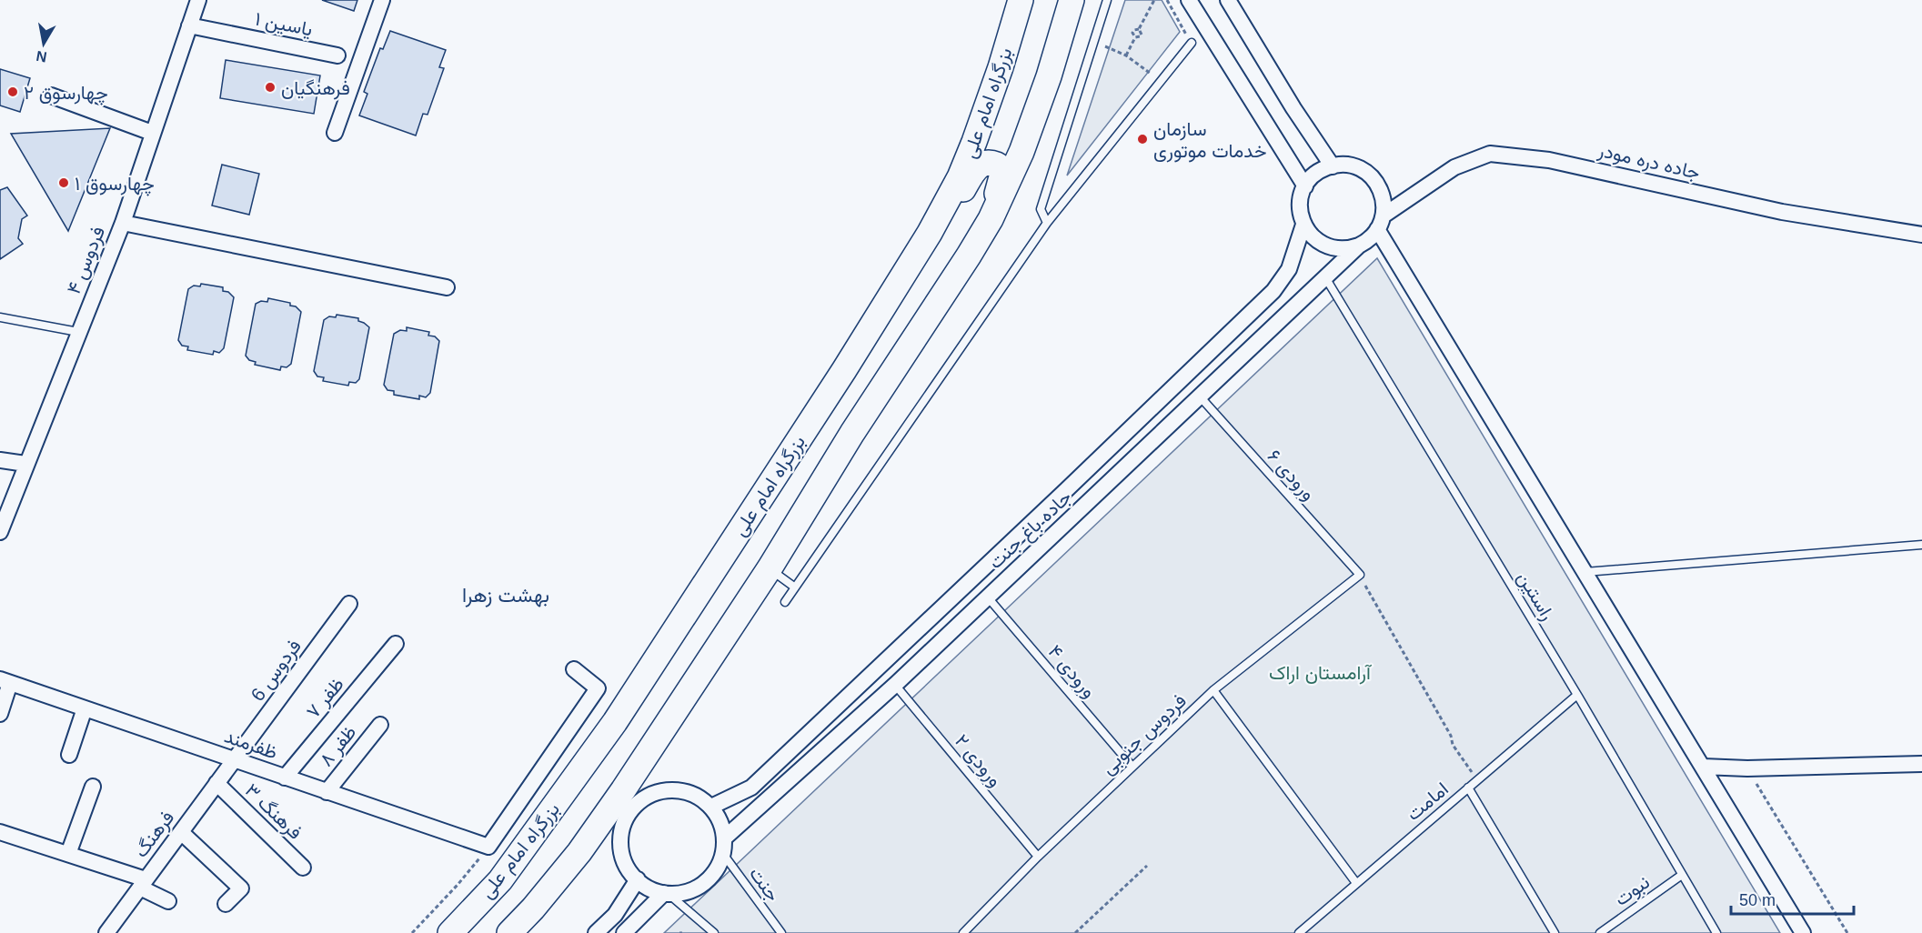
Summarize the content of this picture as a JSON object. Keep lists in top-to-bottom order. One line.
{"streets":{"highway":["بزرگراه امام علی"],"street":["یاسین ۱","جاده دره مودر","فردوس ۴","جاده باغ جنت","فردوس 6","ظفر ۷","ظفرمند","ظفر ۸","فرهنگ ۳","فرهنگ"],"lane":["ورودی ۶","راستین","ورودی ۴","فردوس جنوبی","ورودی ۲","امامت","جنت","نبوت"]},"crossings":[["یاسین ۱","فردوس ۴"],["جاده دره مودر","جاده باغ جنت"],["ورودی ۶","جاده باغ جنت"],["ورودی ۶","فردوس جنوبی"],["جاده باغ جنت","راستین"],["جاده باغ جنت","ورودی ۴"],["جاده باغ جنت","ورودی ۲"],["جاده باغ جنت","جنت"],["راستین","امامت"],["راستین","نبوت"],["فردوس 6","ظفرمند"],["فردوس 6","فرهنگ"],["ورودی ۴","فردوس جنوبی"],["ظفر ۷","ظفرمند"],["فردوس جنوبی","ورودی ۲"],["ظفرمند","ظفر ۸"],["ظفرمند","فرهنگ"],["فرهنگ ۳","فرهنگ"]],"districts":["بهشت زهرا"],"parks":["آرامستان اراک"],"places":["فرهنگیان","چهارسوق ۲","سازمان خدمات موتوری","چهارسوق ۱"],"scale_bar":"50 m","north":"bottom"}
